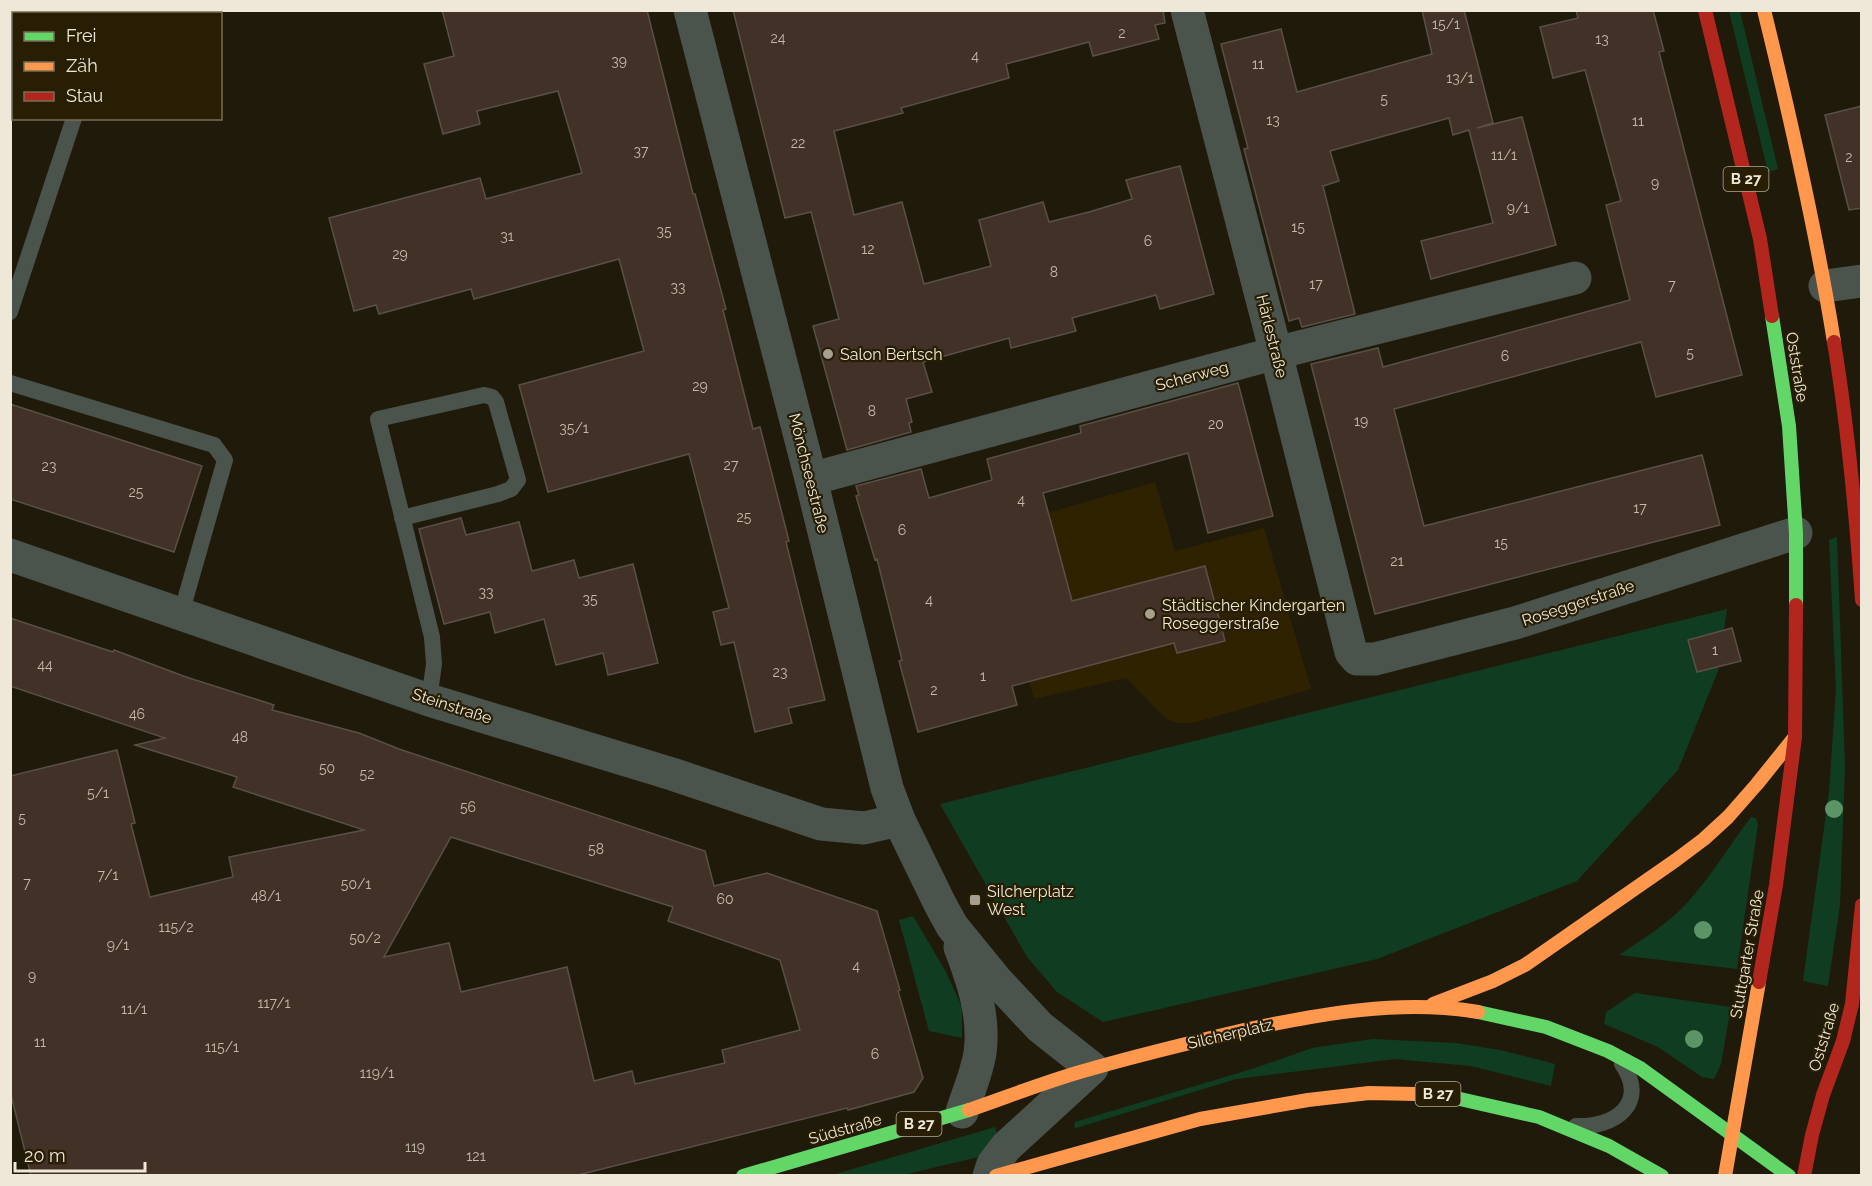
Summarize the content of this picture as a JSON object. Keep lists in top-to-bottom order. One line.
{"streets":{"main road":["B 27","Oststraße","Stuttgarter Straße","Silcherplatz","Südstraße"],"street":["Härlestraße","Scherweg","Mönchseestraße","Roseggerstraße","Steinstraße"]},"crossings":[["B 27","Oststraße"],["B 27","Stuttgarter Straße"],["B 27","Silcherplatz"],["Härlestraße","Scherweg"],["Härlestraße","Roseggerstraße"],["Oststraße","Roseggerstraße"],["Oststraße","Stuttgarter Straße"],["Scherweg","Mönchseestraße"],["Mönchseestraße","Steinstraße"],["Stuttgarter Straße","Silcherplatz"],["Silcherplatz","Südstraße"]],"places":{"other":["Salon Bertsch","Städtischer Kindergarten Roseggerstraße"],"transit":["Silcherplatz West"]},"house_numbers":["15/1","2","24","13","4","39","11","13/1","5","13","11","22","37","11/1","2","9","9/1","15","35","31","6","12","29","8","17","7","33","5","6","29","8","19","20","35/1","27","23","25","4","17","25","6","15","21","33","35","4","1","44","23","1","2","46","48","50","52","5/1","56","5","58","7/1","7","50/1","48/1","60","115/2","50/2","9/1","4","9","117/1","11/1","11","115/1","6","119/1","119","121"],"legend":["Frei","Zäh","Stau"],"scale_bar":"20 m"}
